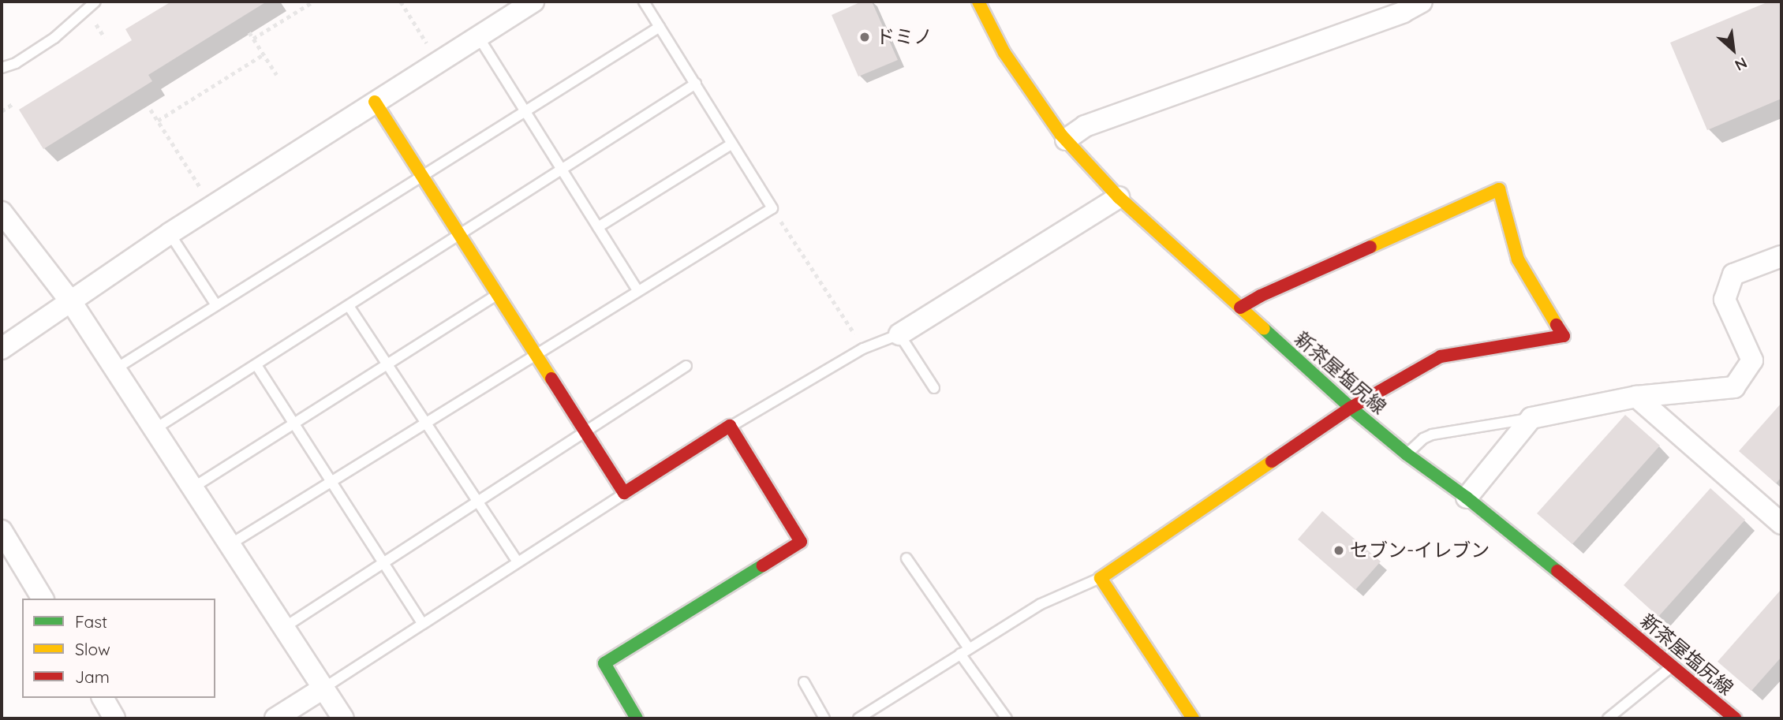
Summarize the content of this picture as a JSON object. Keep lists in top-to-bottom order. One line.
{"streets":{"street":["新茶屋塩尻線"]},"places":["ドミノ","セブン-イレブン"],"legend":["Fast","Slow","Jam"],"north":"bottom right"}
